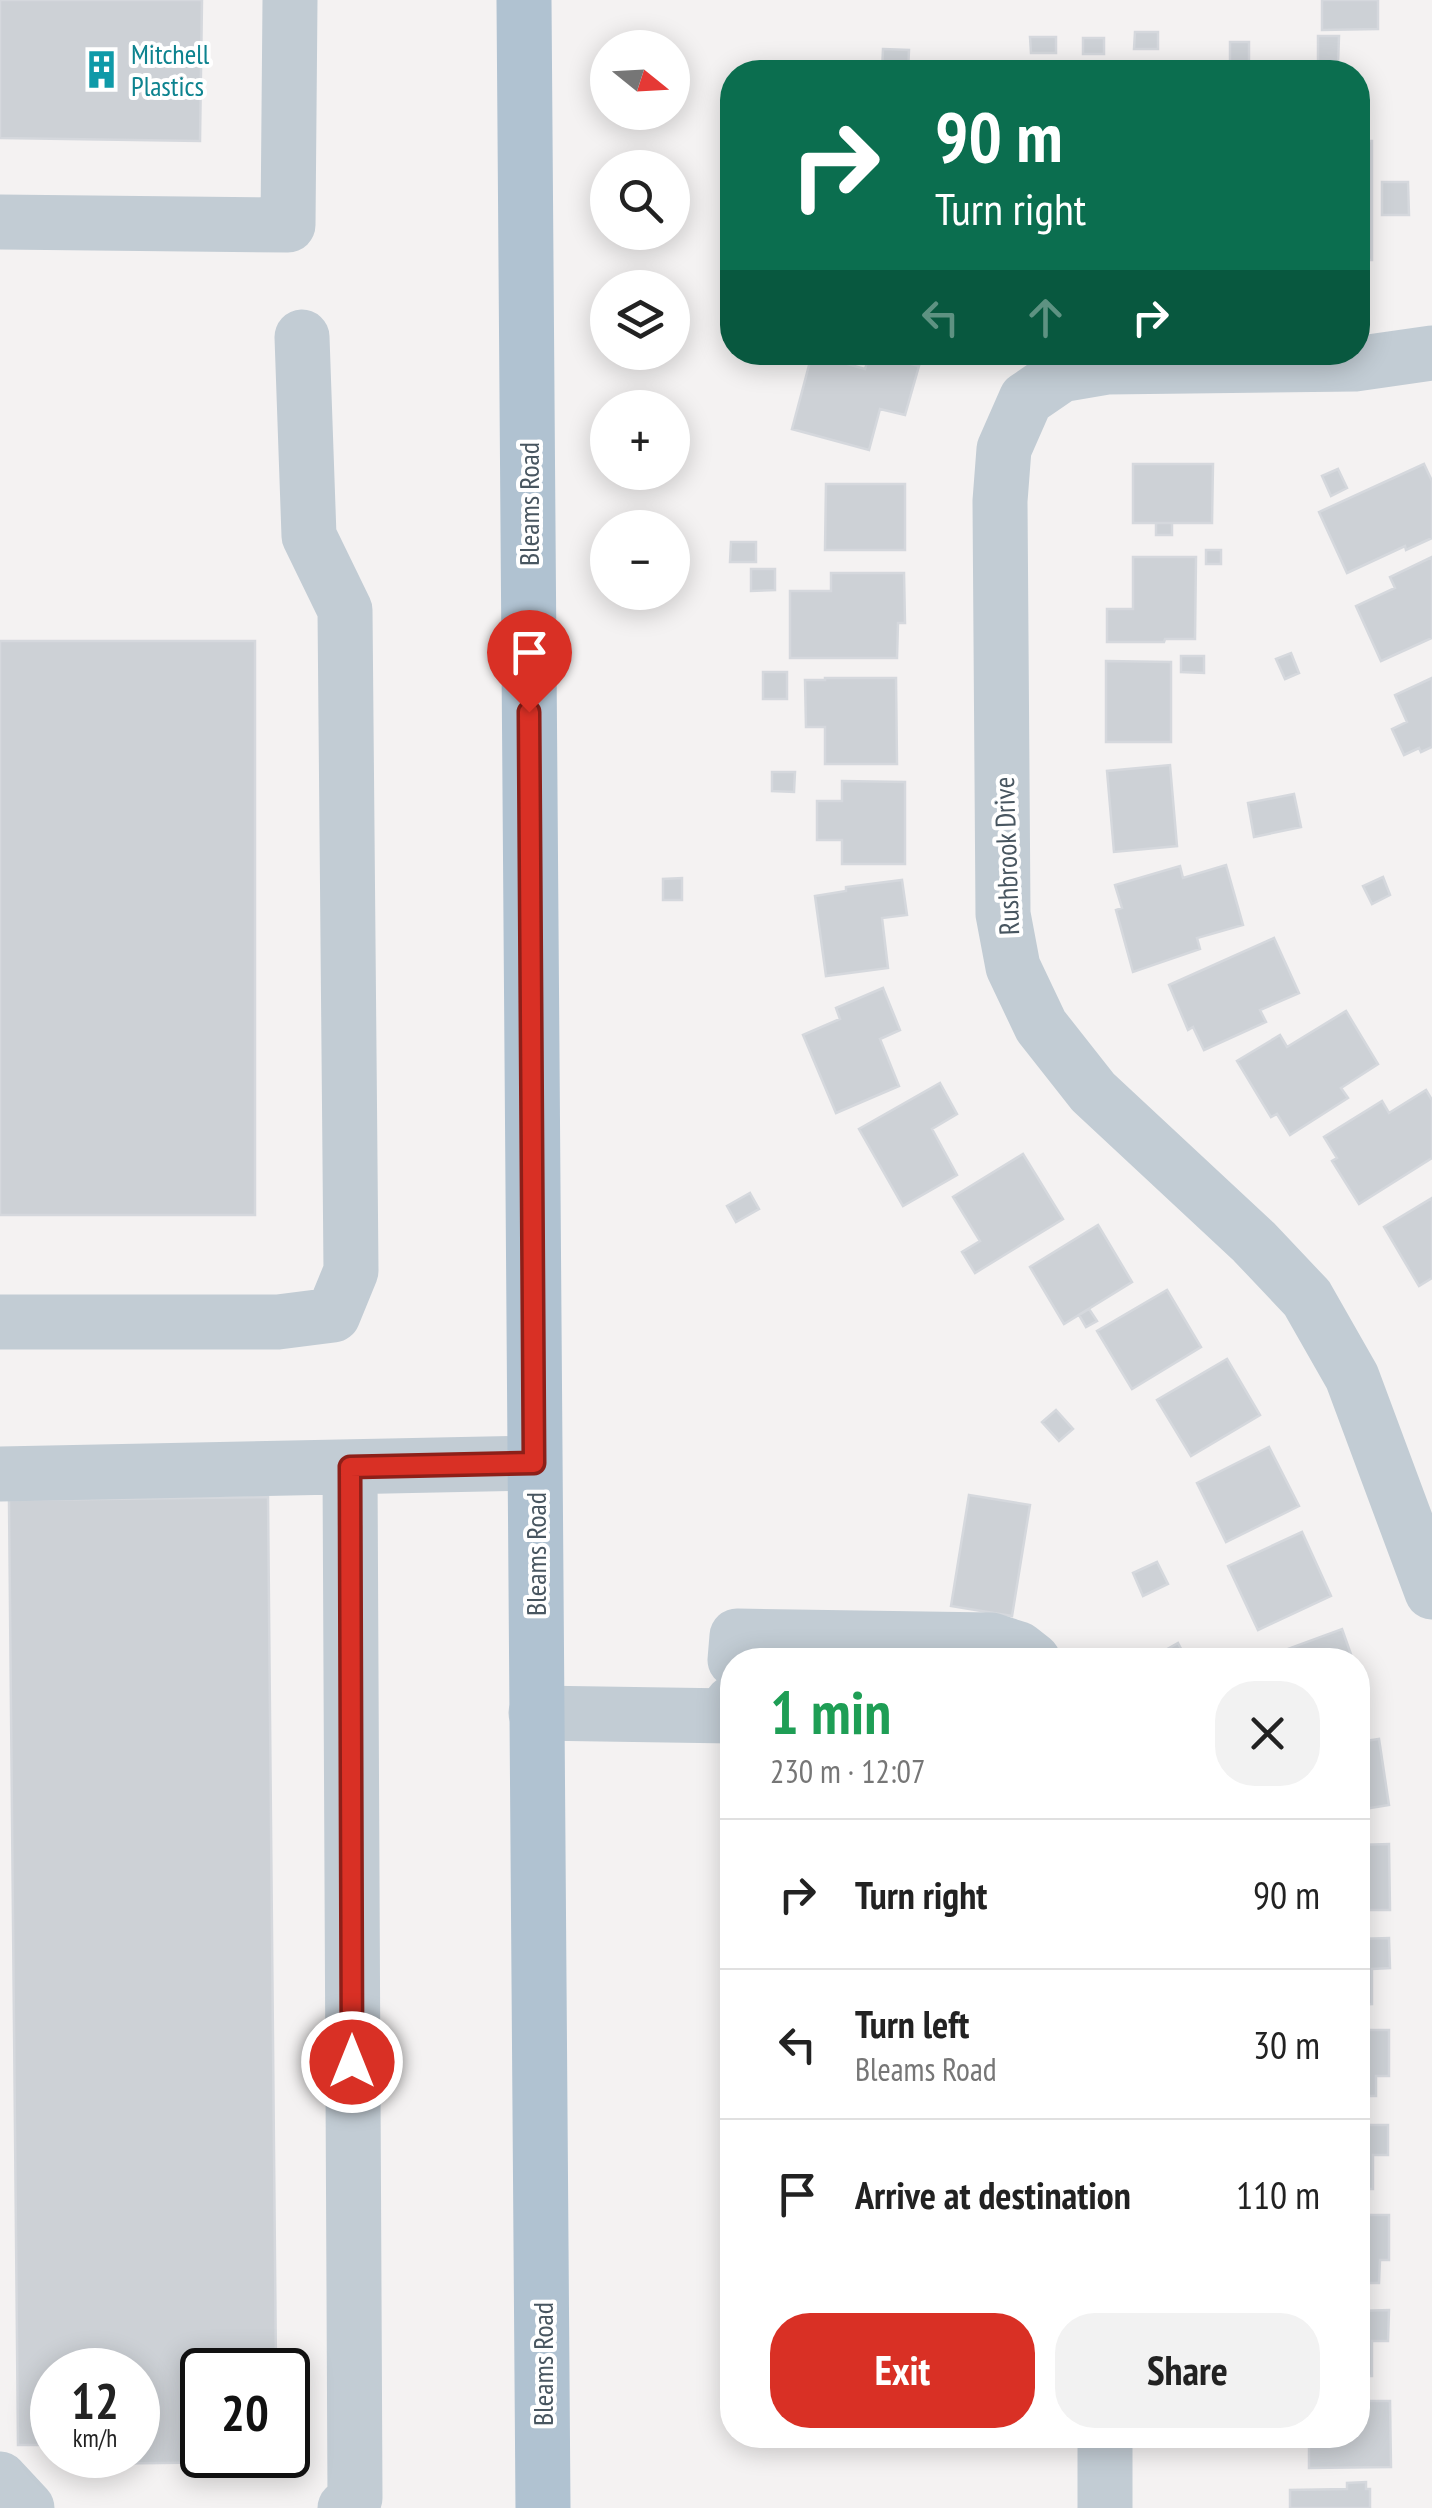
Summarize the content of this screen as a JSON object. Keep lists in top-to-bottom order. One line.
{"streets":{"main road":["Bleams Road"],"street":["Rushbrook Drive"]},"places":{"building":["Mitchell Plastics"]},"north":"right","page":{"map_buttons":["+","−"],"turn":["90 m","Turn right"],"heading":["1 min","230 m · 12:07"],"list":[{"name":"Turn right","value":"90 m"},{"name":"Turn left","note":"Bleams Road","value":"30 m"},{"name":"Arrive at destination","value":"110 m"}],"buttons":["Exit","Share"],"speed":"12 km/h","limit":"20"}}
